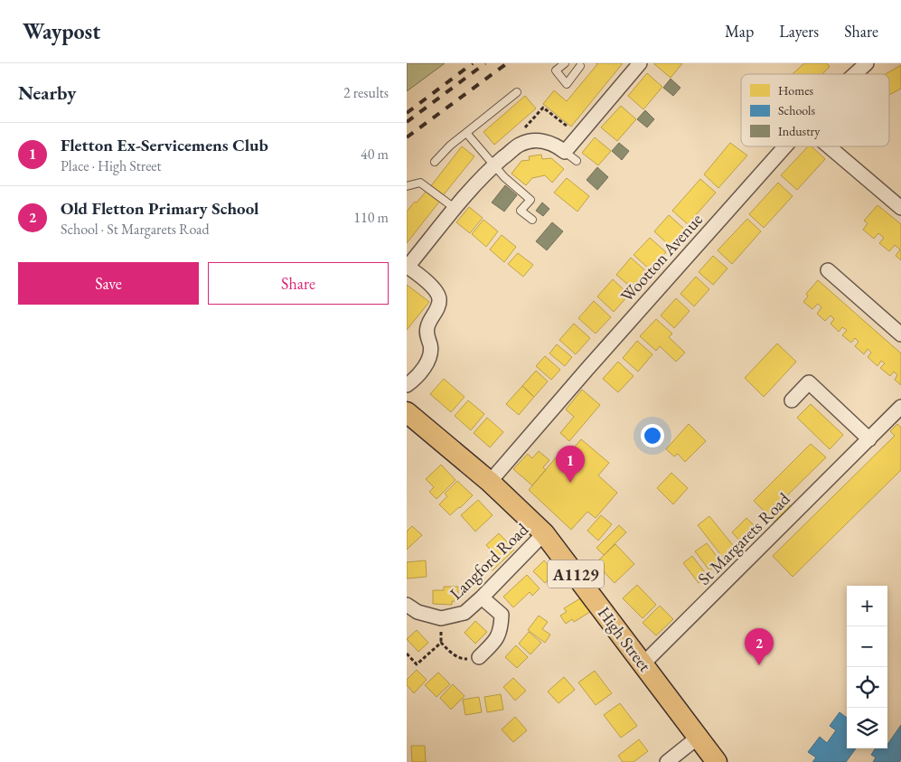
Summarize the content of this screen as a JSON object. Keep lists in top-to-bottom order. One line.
{"streets":{"main road":["A1129","High Street"],"street":["Wootton Avenue","St Margarets Road","Langford Road"]},"crossings":[["Wootton Avenue","High Street"],["St Margarets Road","High Street"],["Langford Road","High Street"]],"legend":["Homes","Schools","Industry"],"page":{"header":"Waypost","nav":["Map","Layers","Share"],"heading":["Nearby","2 results"],"list":[{"mark":"1","name":"Fletton Ex-Servicemens Club","note":"Place · High Street","value":"40 m"},{"mark":"2","name":"Old Fletton Primary School","note":"School · St Margarets Road","value":"110 m"}],"buttons":["Save","Share"],"pins":["1","2"],"map_buttons":["+","−"]}}
